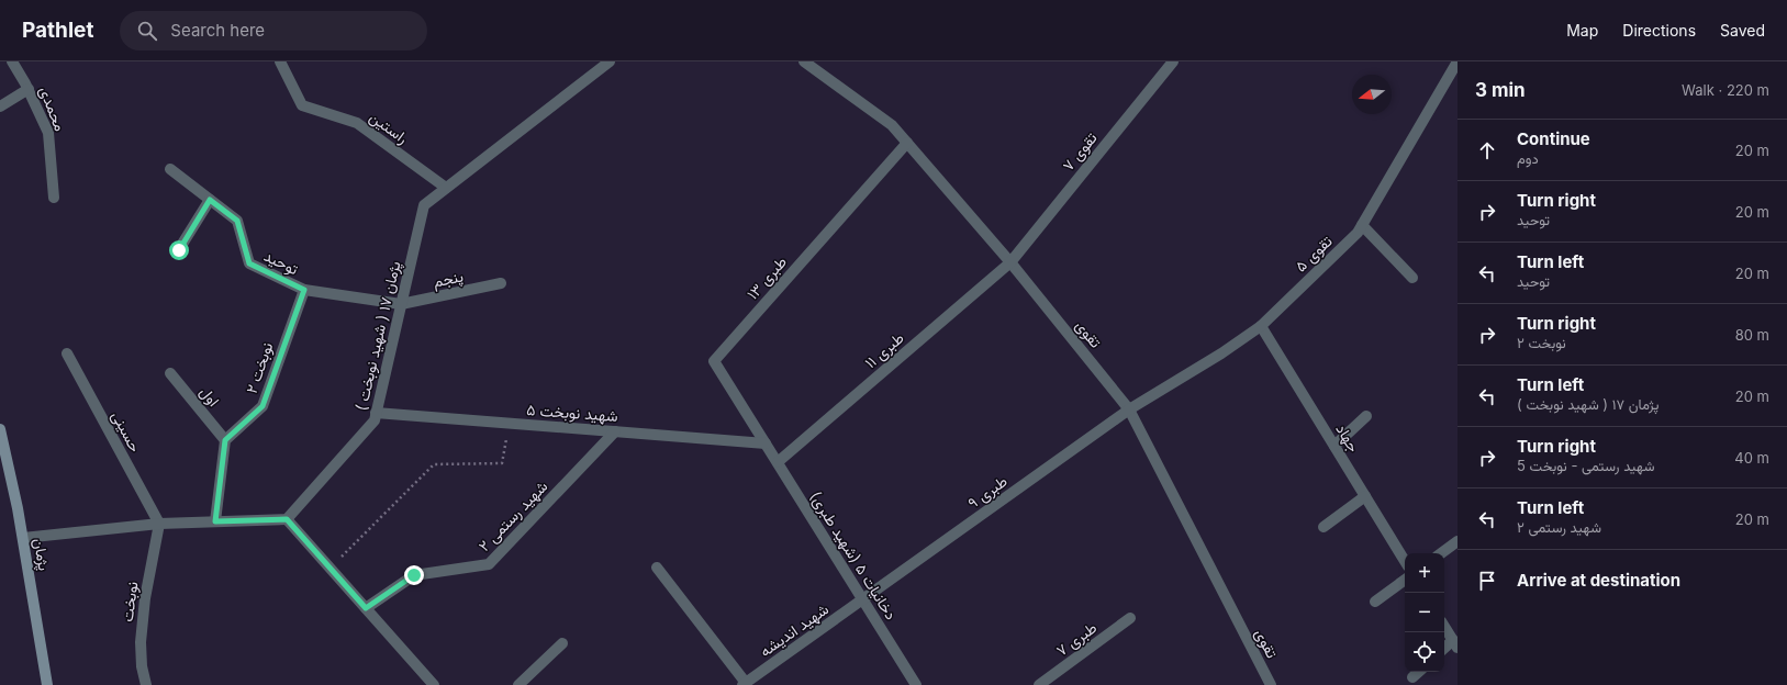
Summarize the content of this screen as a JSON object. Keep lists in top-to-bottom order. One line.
{"streets":{"main road":["پژمان"],"street":["محمدی","راستین","تقوی ۷","تقوی ۵","توحید","طبری ۱۳","پنجم","تقوی","پژمان ۱۷ ( شهید نوبخت )","طبری ۱۱","نوبخت ۲","اول","شهید نوبخت ۵","حسینی","جهاد","طبری ۹","شهید رستمی ۲","دخانیات ۵ (شهید طبری)","نوبخت","شهید اندیشه","طبری ۷"]},"crossings":[["راستین","پژمان ۱۷ ( شهید نوبخت )"],["تقوی ۷","تقوی"],["تقوی ۷","طبری ۱۱"],["تقوی ۵","تقوی"],["تقوی ۵","جهاد"],["تقوی ۵","طبری ۹"],["توحید","پنجم"],["توحید","پژمان ۱۷ ( شهید نوبخت )"],["توحید","نوبخت ۲"],["طبری ۱۳","تقوی"],["طبری ۱۳","شهید نوبخت ۵"],["طبری ۱۳","دخانیات ۵ (شهید طبری)"],["پنجم","پژمان ۱۷ ( شهید نوبخت )"],["تقوی","طبری ۱۱"],["تقوی","طبری ۹"],["پژمان ۱۷ ( شهید نوبخت )","شهید نوبخت ۵"],["طبری ۱۱","دخانیات ۵ (شهید طبری)"],["نوبخت ۲","اول"],["شهید نوبخت ۵","شهید رستمی ۲"],["شهید نوبخت ۵","دخانیات ۵ (شهید طبری)"],["حسینی","نوبخت"],["طبری ۹","دخانیات ۵ (شهید طبری)"],["طبری ۹","شهید اندیشه"],["دخانیات ۵ (شهید طبری)","شهید اندیشه"]],"north":"left","page":{"header":"Pathlet","search":"Search here","nav":["Map","Directions","Saved"],"heading":["3 min","Walk · 220 m"],"list":[["Continue","دوم","20 m"],["Turn right","توحید","20 m"],["Turn left","توحید","20 m"],["Turn right","نوبخت ۲","80 m"],["Turn left","پژمان ۱۷ ( شهید نوبخت )","20 m"],["Turn right","شهید رستمی - نوبخت 5","40 m"],["Turn left","شهید رستمی ۲","20 m"],"Arrive at destination"],"map_buttons":["+","−"]}}
